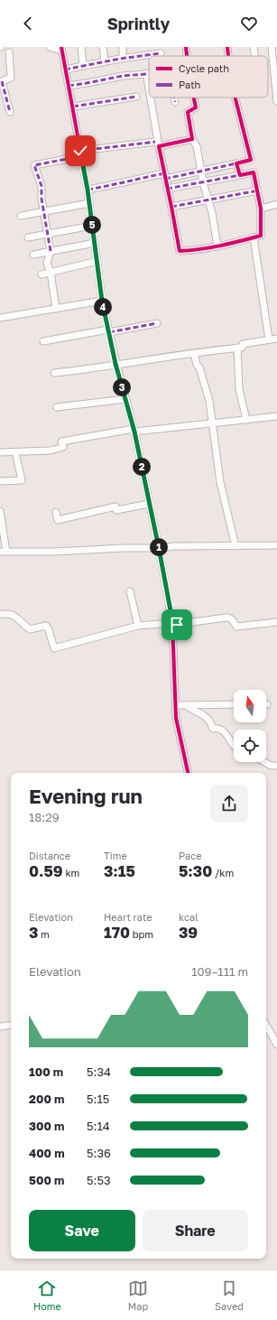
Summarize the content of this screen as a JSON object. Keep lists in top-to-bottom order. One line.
{"legend":["Cycle path","Path"],"north":"top","page":{"header":"Sprintly","pins":["5","4","3","2","1"],"heading":["Evening run","18:29"],"stats":[["Distance","0.59 km"],["Time","3:15"],["Pace","5:30 /km"],["Elevation","3 m"],["Heart rate","170 bpm"],["kcal","39"]],"chart":["Elevation","109–111 m"],"list":[{"name":"100 m","note":"5:34"},{"name":"200 m","note":"5:15"},{"name":"300 m","note":"5:14"},{"name":"400 m","note":"5:36"},{"name":"500 m","note":"5:53"}],"buttons":["Save","Share"],"tabs":["Home","Map","Saved"]}}
